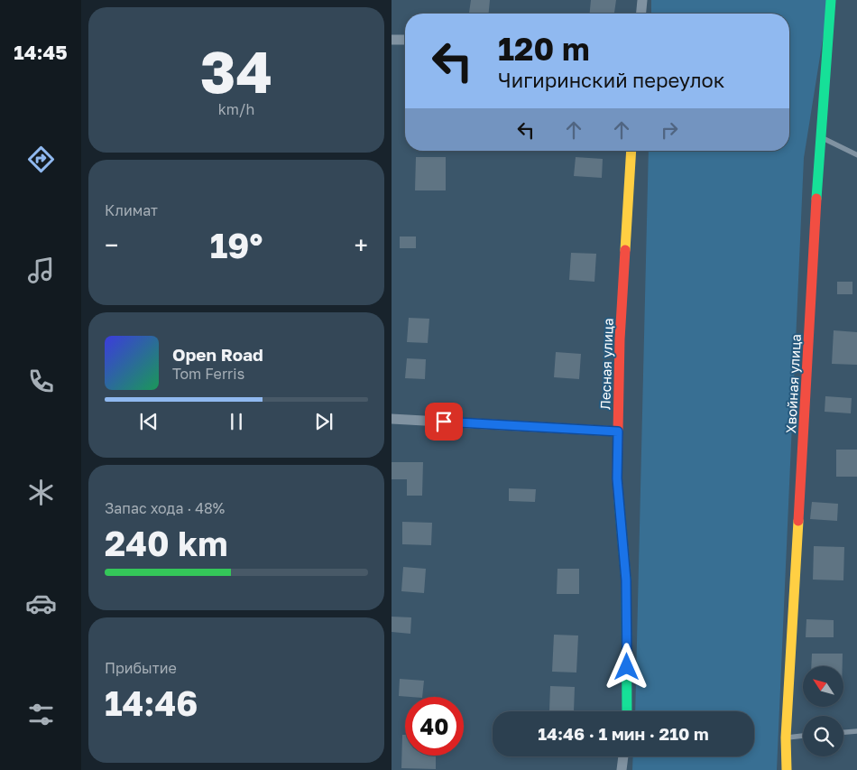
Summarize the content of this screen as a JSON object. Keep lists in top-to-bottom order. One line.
{"streets":{"street":["Лесная улица","Хвойная улица"]},"north":"top left","page":{"tabs":"14:45","tile":[["34","km/h"],"Климат",["Запас хода · 48%","240 km"],["Прибытие","14:46"]],"turn":["120 m","Чигиринский переулок"],"heat":["−","19°","+"],"song":["Open Road","Tom Ferris"],"limit":"40","trip":"14:46 · 1 мин · 210 m"}}
